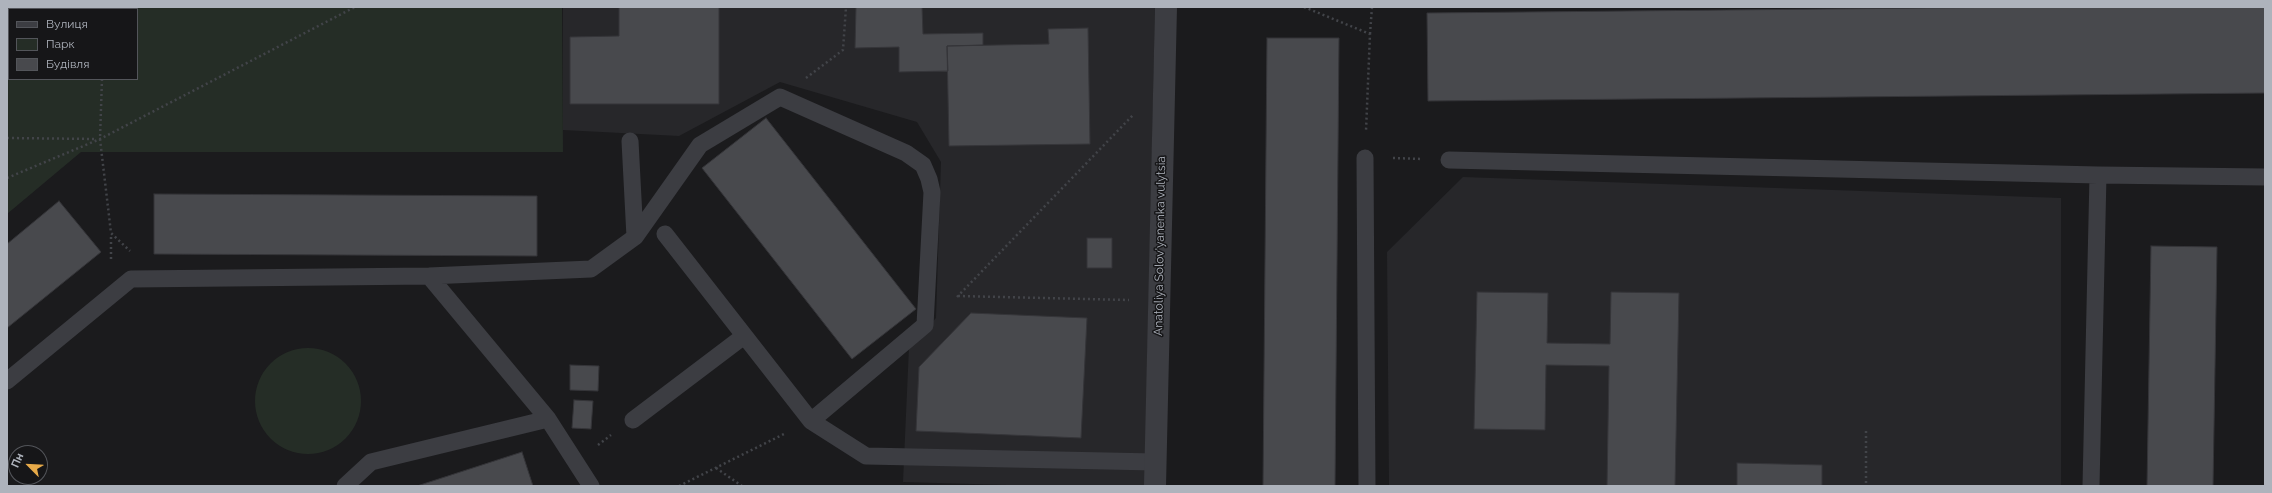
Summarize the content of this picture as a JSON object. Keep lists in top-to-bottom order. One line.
{"streets":{"street":["Anatoliya Solov'yanenka vulytsia"]},"legend":["Вулиця","Парк","Будівля"],"north":"top left"}
